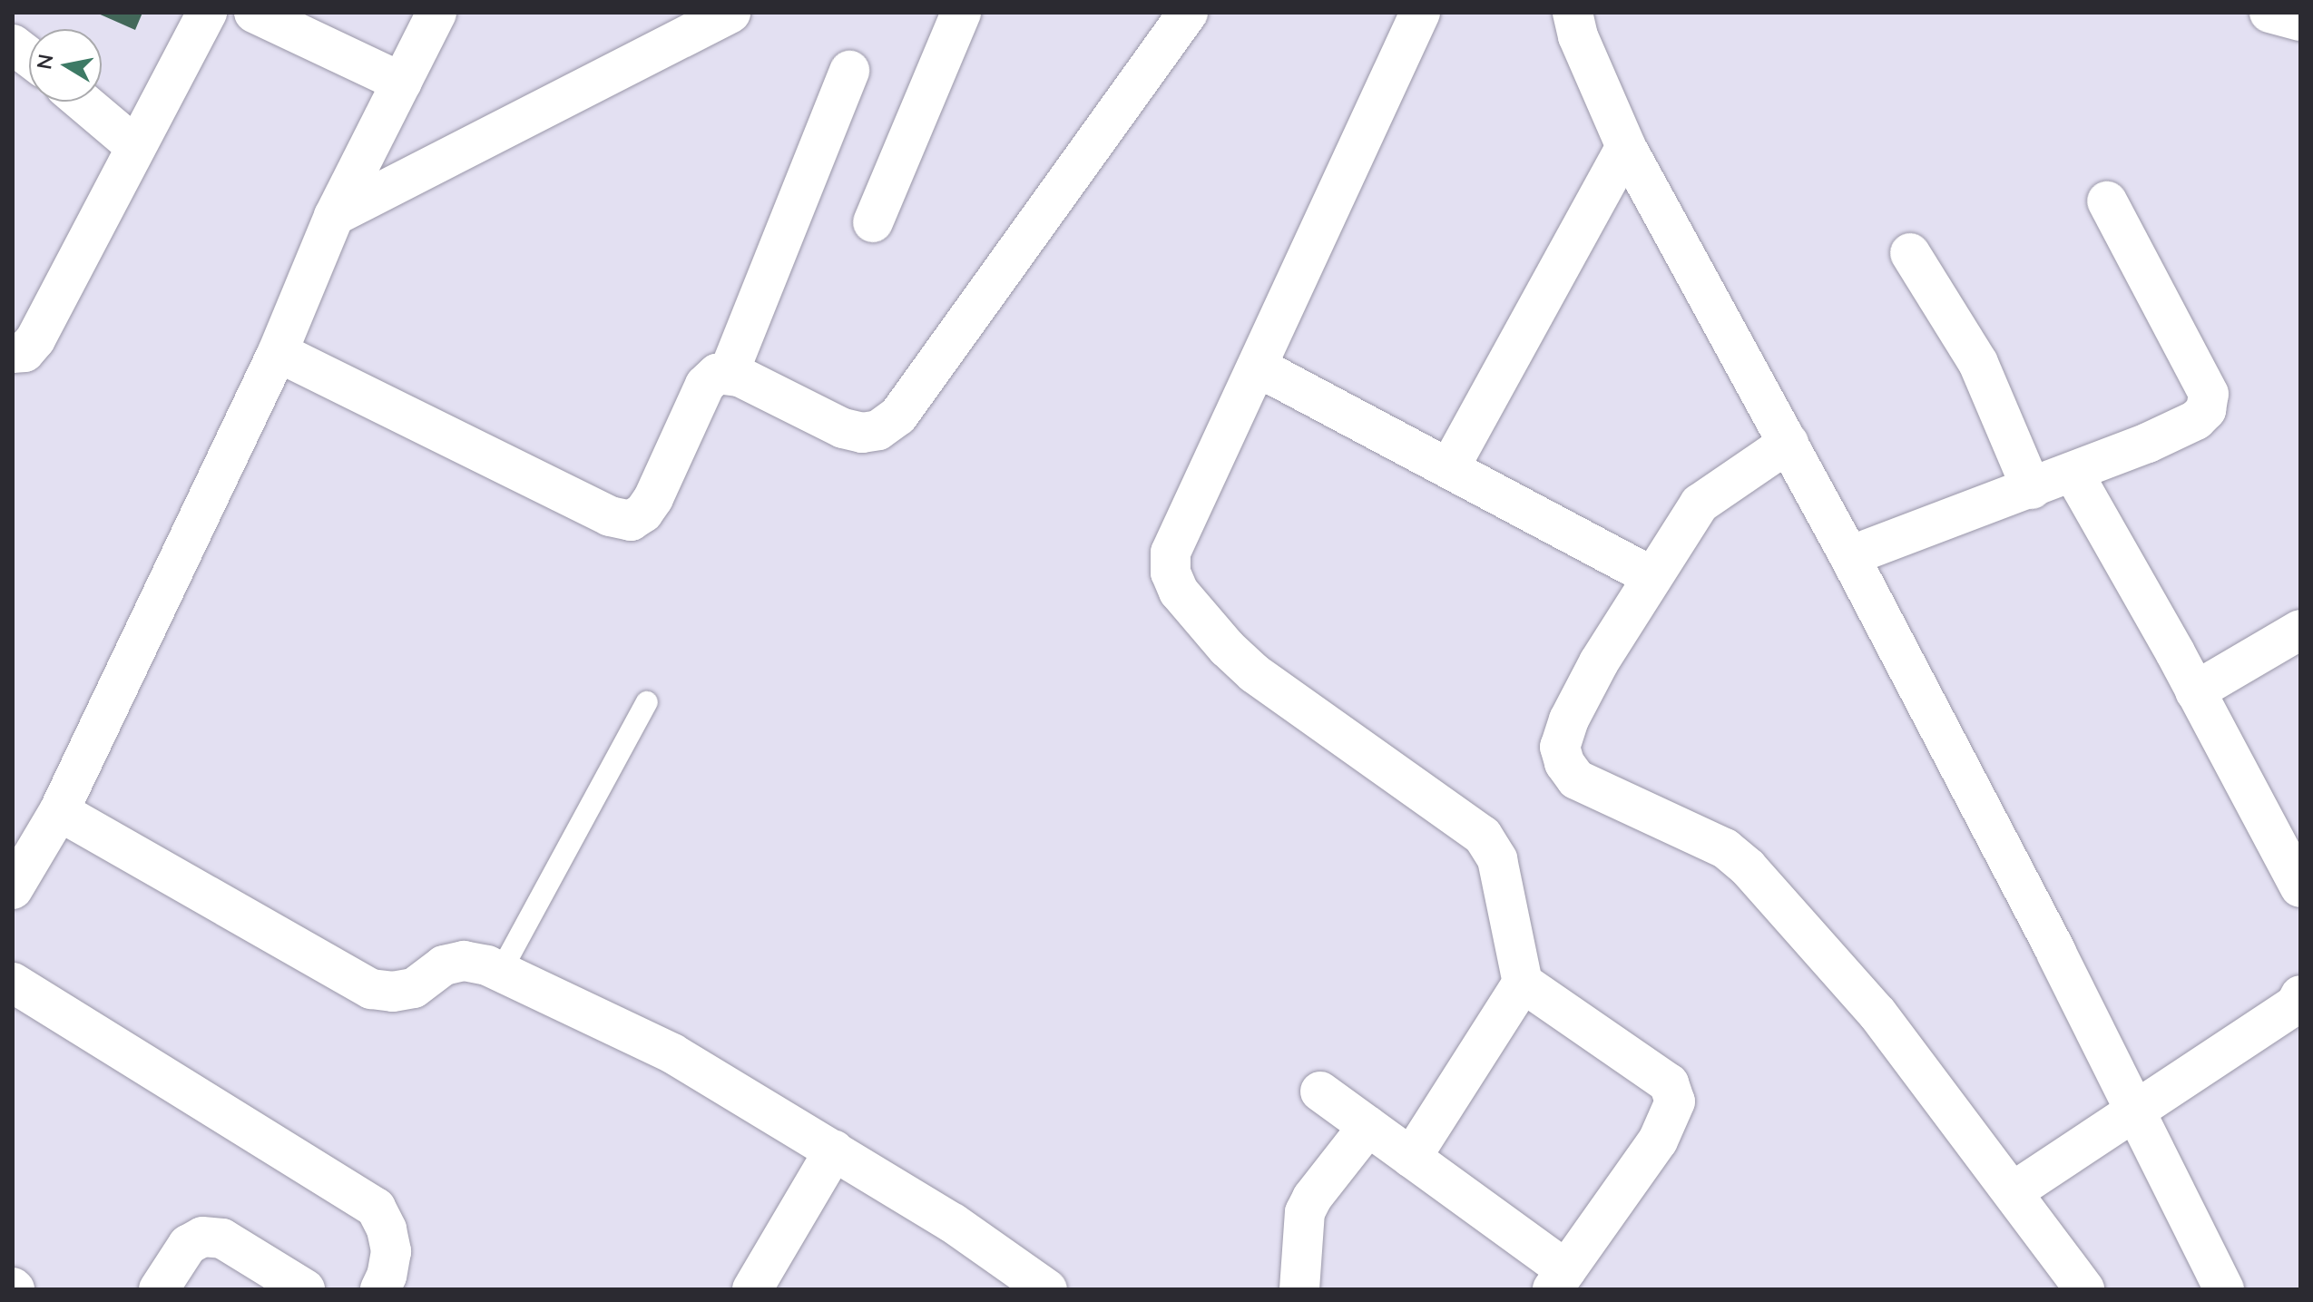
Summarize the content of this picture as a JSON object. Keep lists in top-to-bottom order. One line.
{"north":"left"}
